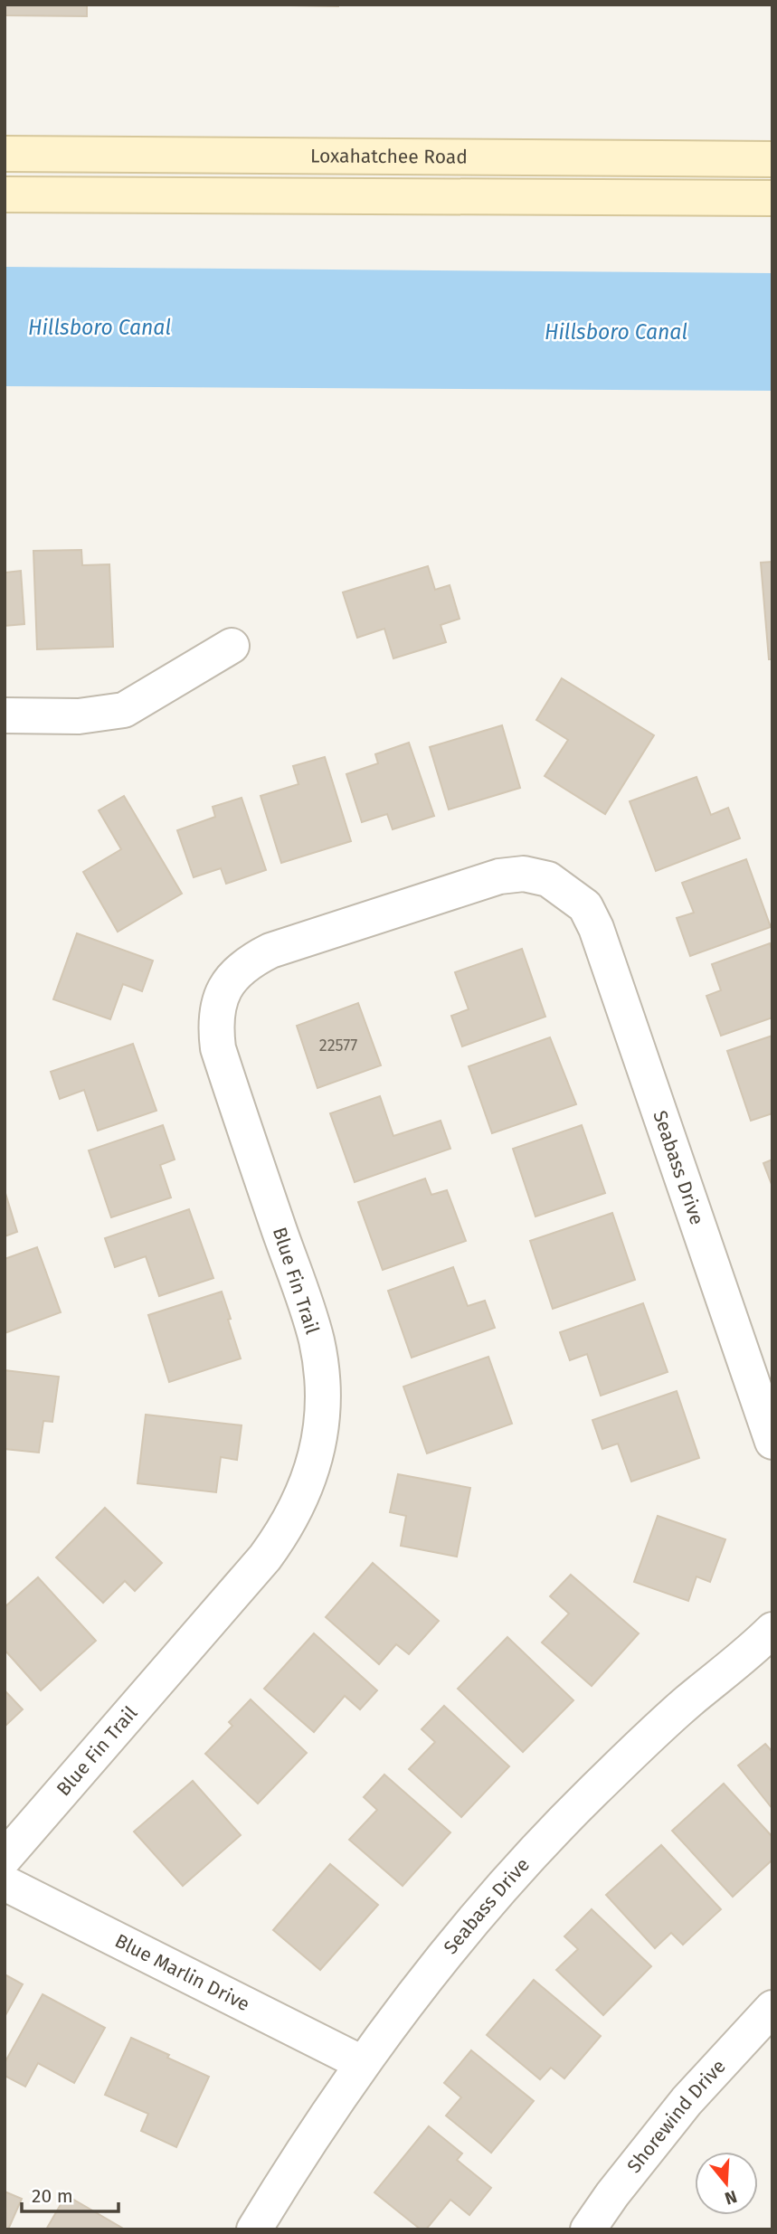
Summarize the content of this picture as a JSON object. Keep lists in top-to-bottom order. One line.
{"streets":{"main road":["Loxahatchee Road"],"street":["Seabass Drive","Blue Fin Trail","Blue Marlin Drive","Shorewind Drive"]},"crossings":[["Seabass Drive","Blue Fin Trail"],["Seabass Drive","Blue Marlin Drive"]],"water":["Hillsboro Canal"],"house_numbers":["22577"],"scale_bar":"20 m","north":"bottom"}
